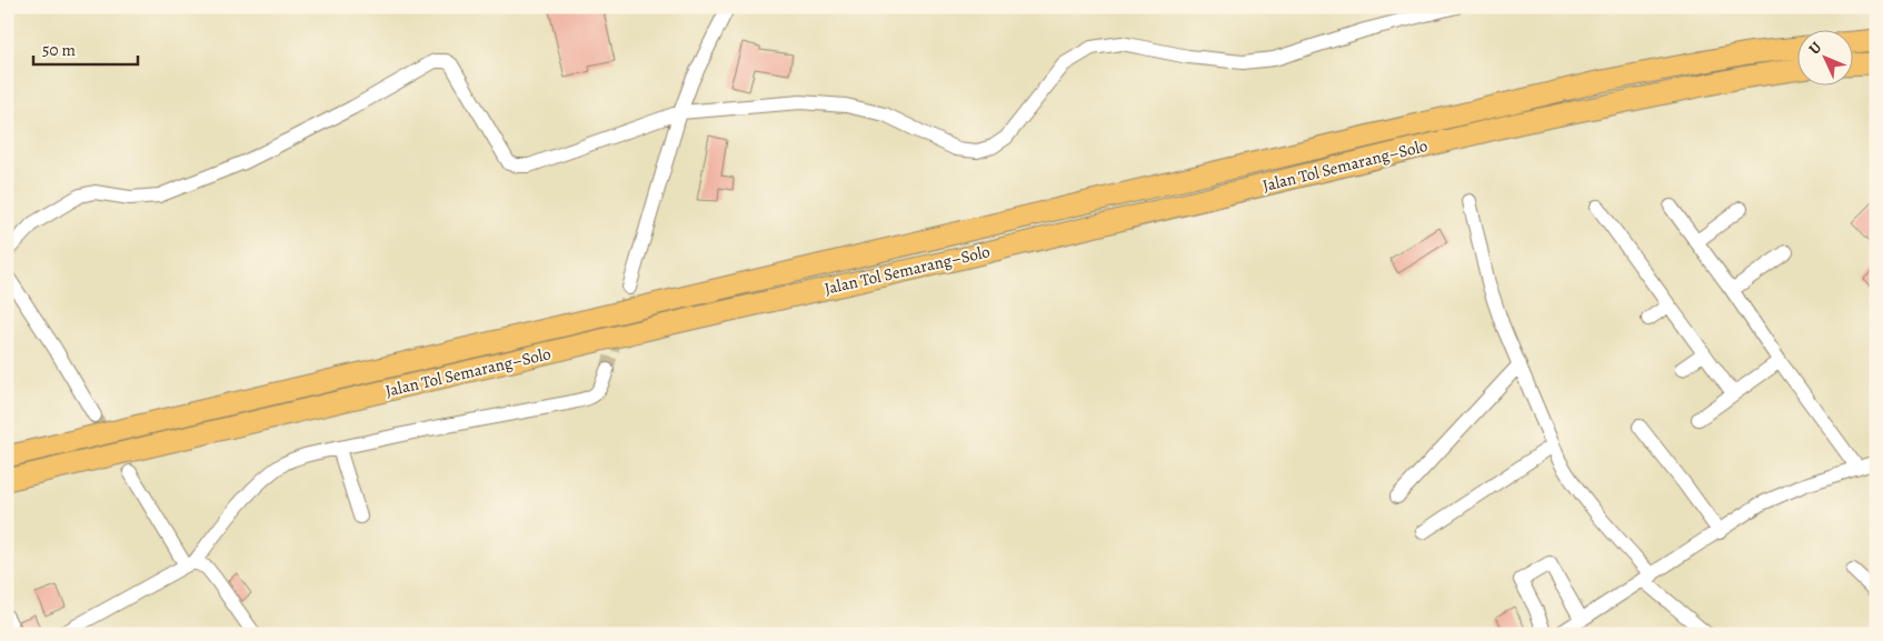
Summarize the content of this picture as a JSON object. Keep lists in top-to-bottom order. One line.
{"streets":{"highway":["Jalan Tol Semarang–Solo"]},"scale_bar":"50 m","north":"top left"}
